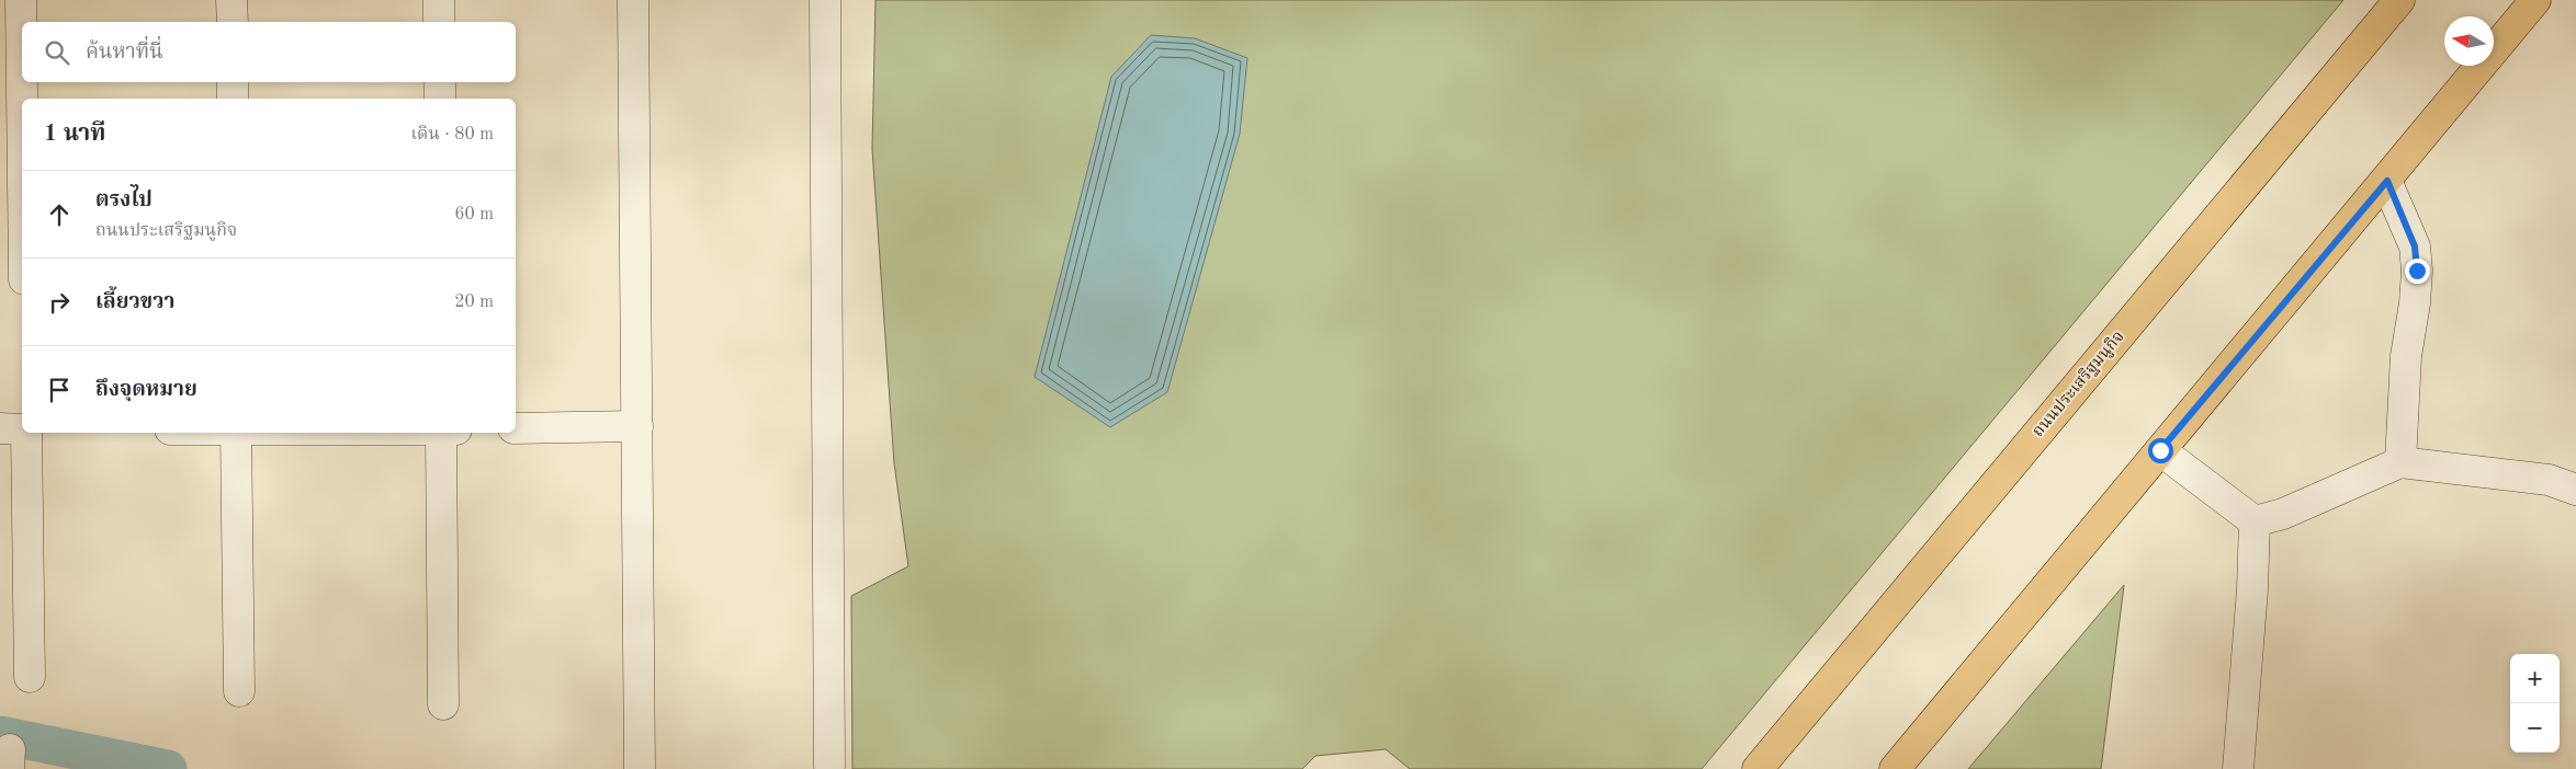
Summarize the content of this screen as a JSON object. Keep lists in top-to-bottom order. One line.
{"streets":{"main road":["ถนนประเสริฐมนูกิจ"]},"north":"left","page":{"search":"ค้นหาที่นี่","heading":["1 นาที","เดิน · 80 m"],"list":[["ตรงไป","ถนนประเสริฐมนูกิจ","60 m"],["เลี้ยวขวา","20 m"],"ถึงจุดหมาย"],"map_buttons":["+","−"]}}
